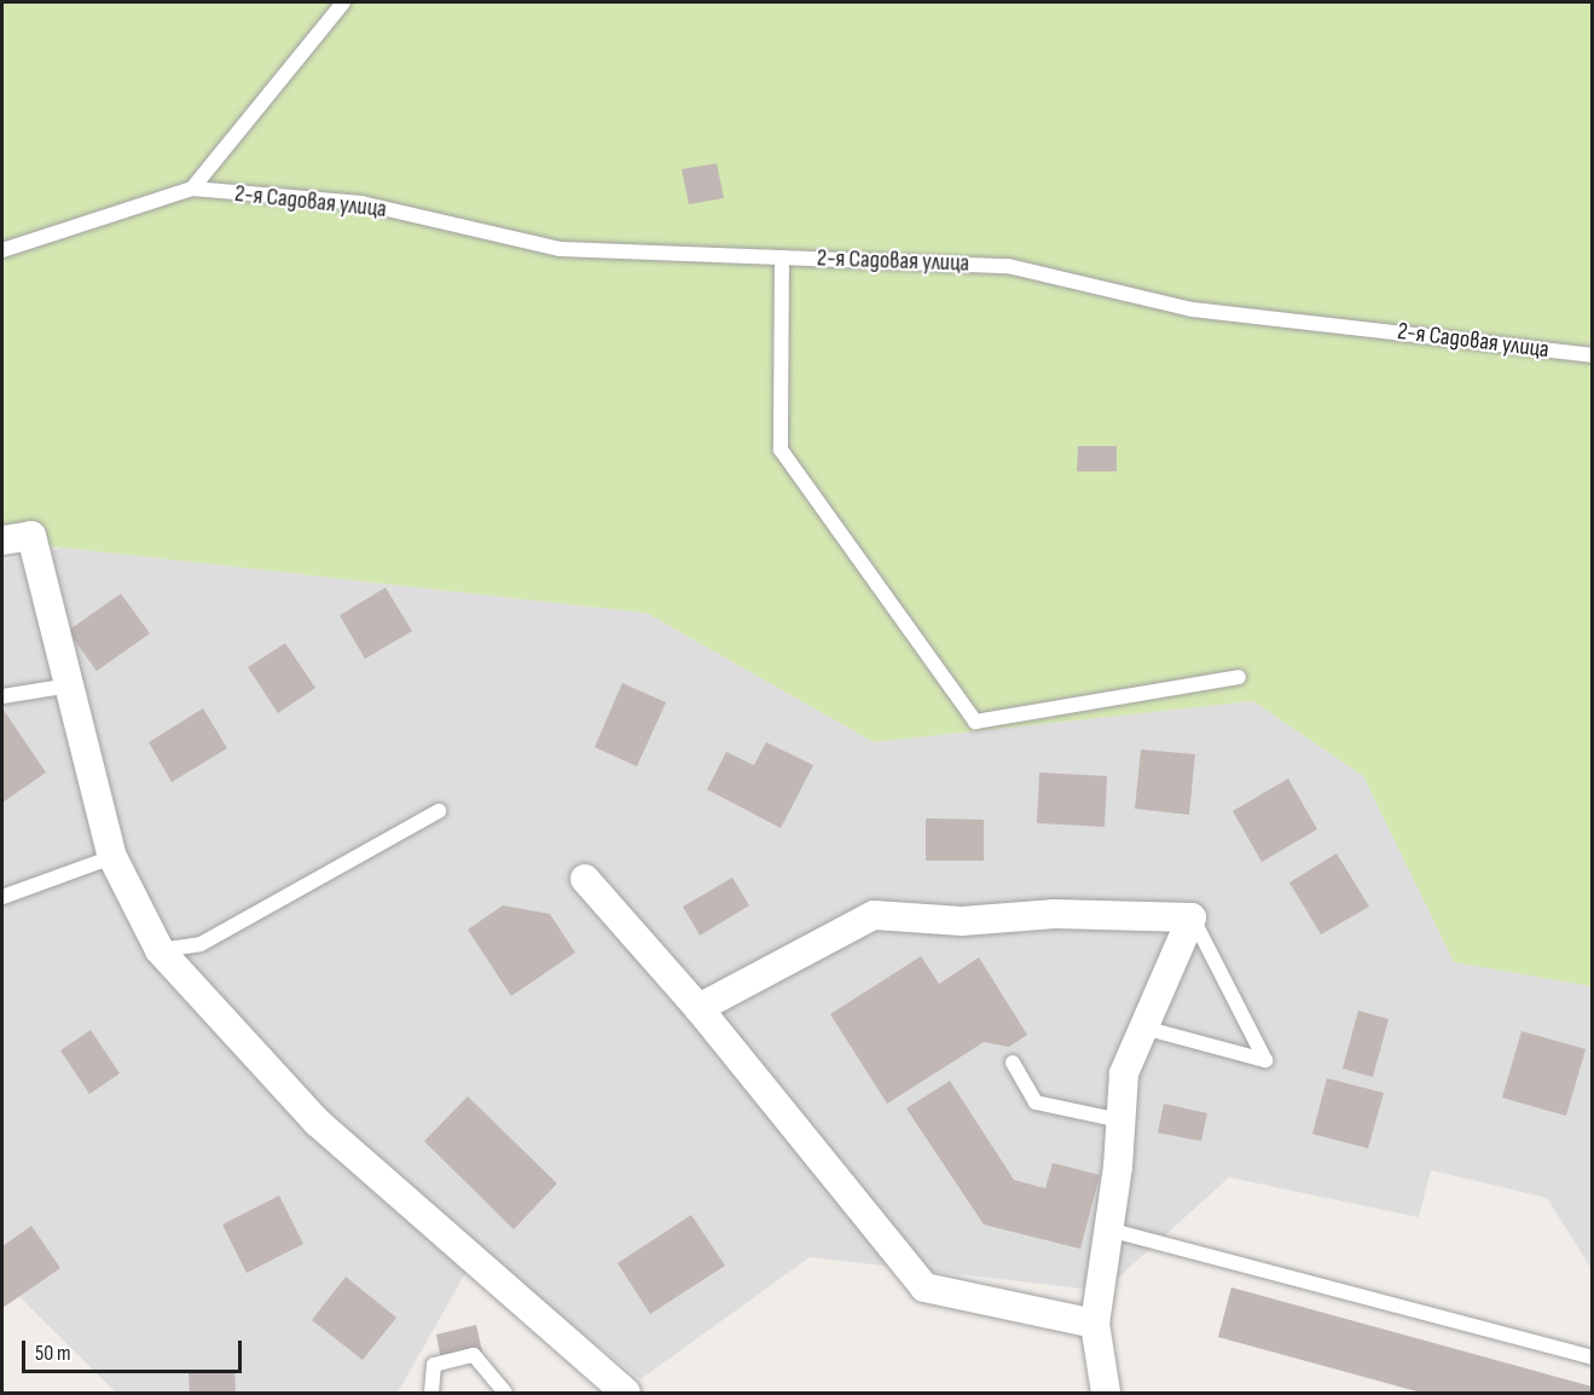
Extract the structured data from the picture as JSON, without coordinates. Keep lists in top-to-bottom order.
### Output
{
  "streets": {
    "lane": ["2-я Садовая улица"]
  },
  "scale_bar": "50 m"
}
